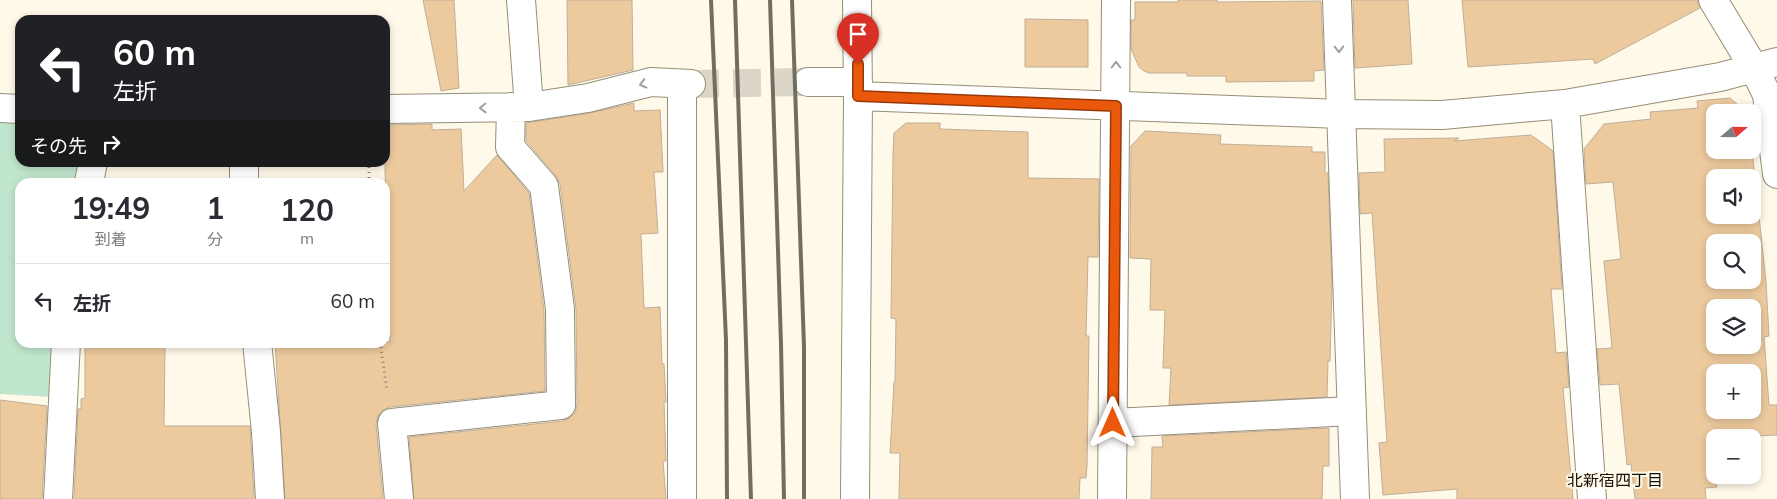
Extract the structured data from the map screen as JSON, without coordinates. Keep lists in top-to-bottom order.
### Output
{
  "districts": ["北新宿四丁目"],
  "north": "right",
  "page": {
    "turn": ["60 m", "左折"],
    "map_buttons": ["+", "−"],
    "then": "その先",
    "eta": [
      "19:49",
      "到着",
      "1",
      "分",
      "120",
      "m"
    ],
    "list": [
      {
        "name": "左折",
        "value": "60 m"
      }
    ]
  }
}
